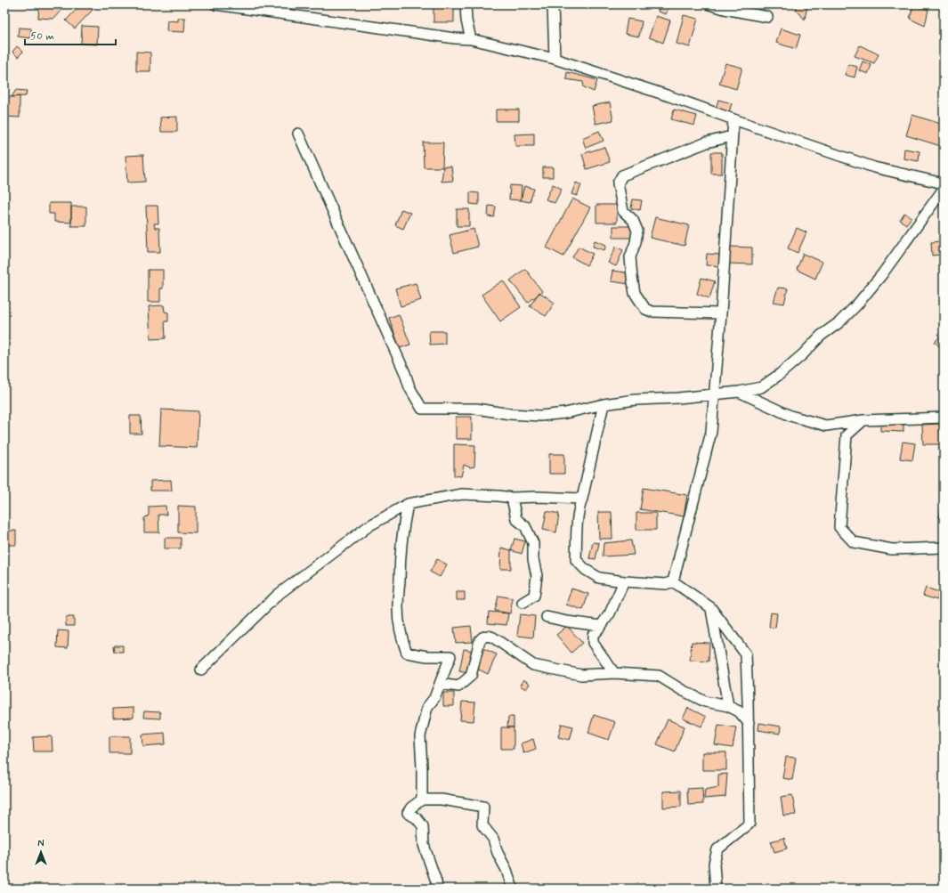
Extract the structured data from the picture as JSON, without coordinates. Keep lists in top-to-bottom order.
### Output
{
  "scale_bar": "50 m",
  "north": "top"
}
